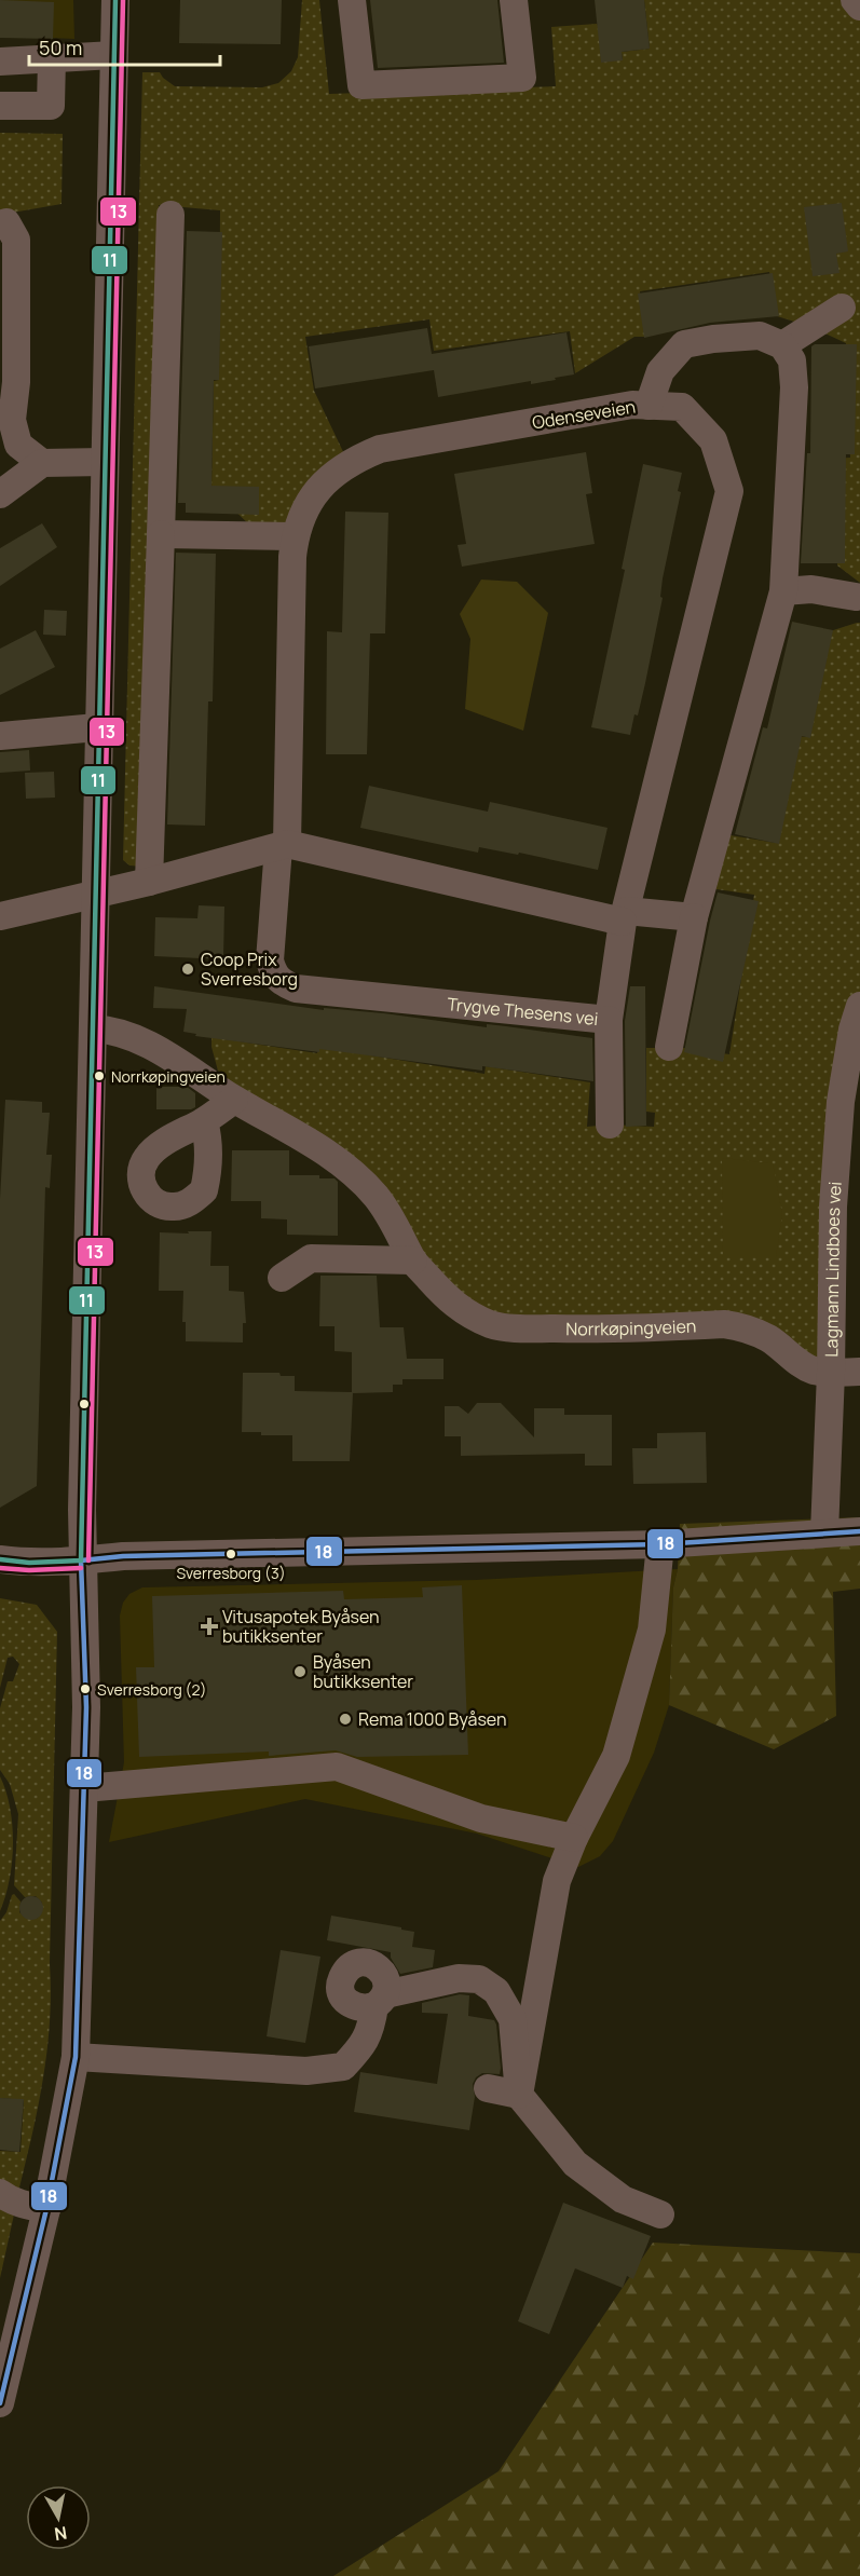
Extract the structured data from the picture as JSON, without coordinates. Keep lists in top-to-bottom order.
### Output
{
  "streets": {
    "street": [
      "Odenseveien",
      "Trygve Thesens vei",
      "Lagmann Lindboes vei",
      "Norrkøpingveien"
    ]
  },
  "crossings": [
    ["Odenseveien", "Trygve Thesens vei"],
    ["Lagmann Lindboes vei", "Norrkøpingveien"]
  ],
  "places": {
    "other": [
      "Coop Prix Sverresborg",
      "Norrkøpingveien",
      "Sverresborg (3)",
      "Byåsen butikksenter",
      "Sverresborg (2)",
      "Rema 1000 Byåsen"
    ],
    "health": ["Vitusapotek Byåsen butikksenter"]
  },
  "lines": ["transit line 11", "transit line 13", "transit line 18"],
  "scale_bar": "50 m",
  "north": "bottom"
}
